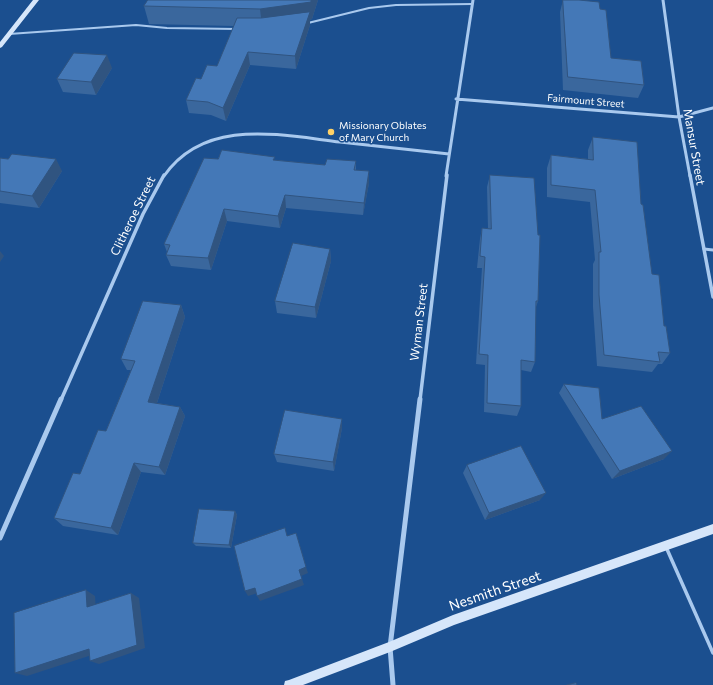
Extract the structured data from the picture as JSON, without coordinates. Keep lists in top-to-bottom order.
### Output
{
  "streets": {
    "main road": ["Nesmith Street"],
    "street": [
      "Fairmount Street",
      "Mansur Street",
      "Clitheroe Street",
      "Wyman Street"
    ]
  },
  "crossings": [
    ["Fairmount Street", "Mansur Street"],
    ["Fairmount Street", "Wyman Street"],
    ["Clitheroe Street", "Wyman Street"],
    ["Wyman Street", "Nesmith Street"]
  ],
  "places": ["Missionary Oblates of Mary Church"]
}
